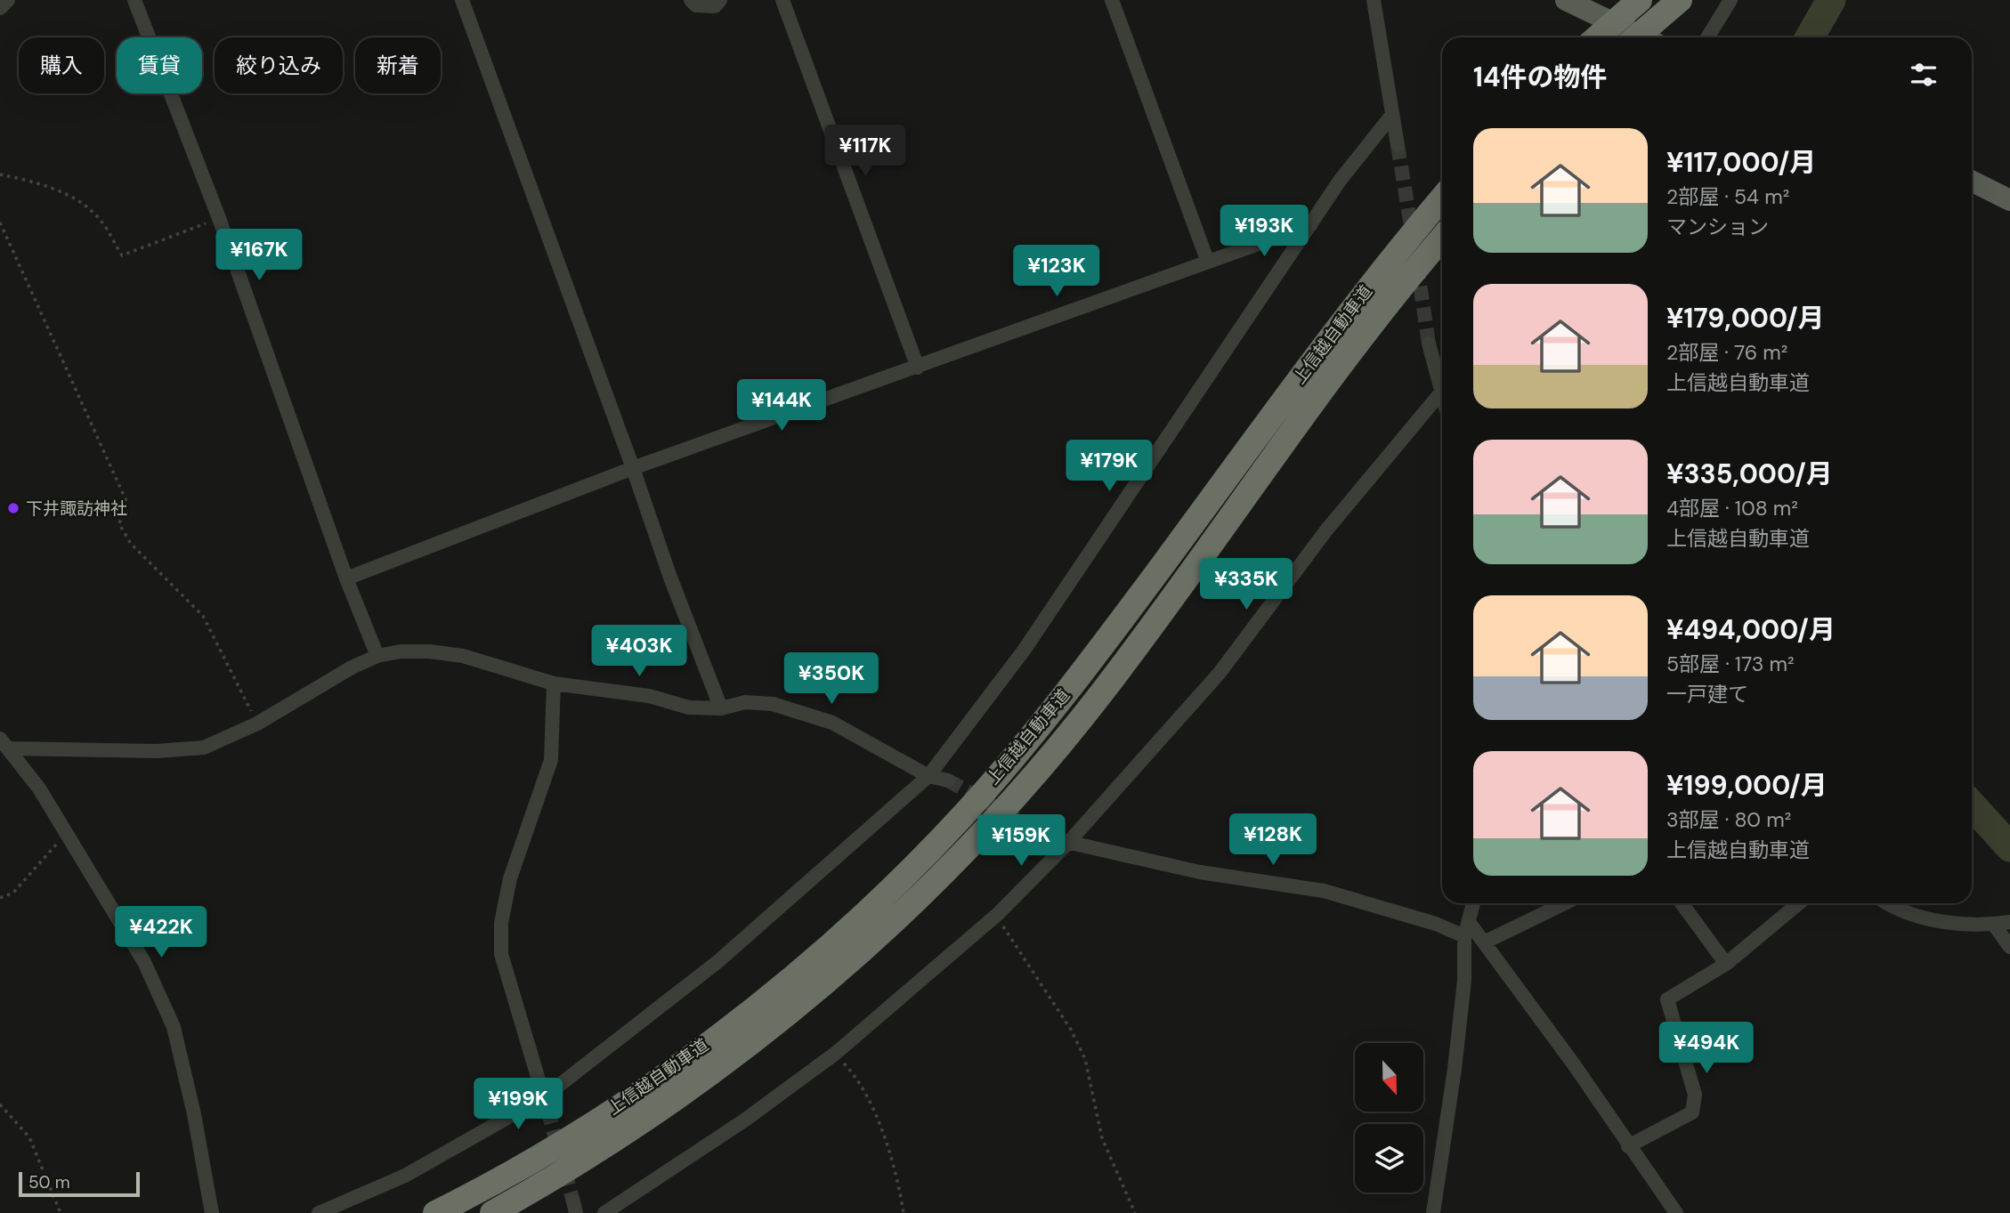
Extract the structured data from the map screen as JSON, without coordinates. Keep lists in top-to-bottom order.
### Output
{
  "streets": {
    "highway": ["上信越自動車道"]
  },
  "places": ["下井諏訪神社"],
  "scale_bar": "50 m",
  "north": "bottom",
  "page": {
    "chip": [
      "購入",
      "賃貸",
      "絞り込み",
      "新着"
    ],
    "heading": "14件の物件",
    "list": [
      {
        "name": "¥117,000/月",
        "note": "2部屋 · 54 m² · マンション"
      },
      {
        "name": "¥179,000/月",
        "note": "2部屋 · 76 m² · 上信越自動車道"
      },
      {
        "name": "¥335,000/月",
        "note": "4部屋 · 108 m² · 上信越自動車道"
      },
      {
        "name": "¥494,000/月",
        "note": "5部屋 · 173 m² · 一戸建て"
      },
      {
        "name": "¥199,000/月",
        "note": "3部屋 · 80 m² · 上信越自動車道"
      }
    ],
    "price": [
      "¥117K",
      "¥193K",
      "¥167K",
      "¥123K",
      "¥144K",
      "¥179K",
      "¥335K",
      "¥403K",
      "¥350K",
      "¥128K",
      "¥159K",
      "¥422K",
      "¥494K",
      "¥199K"
    ],
    "scale": "50 m"
  }
}
